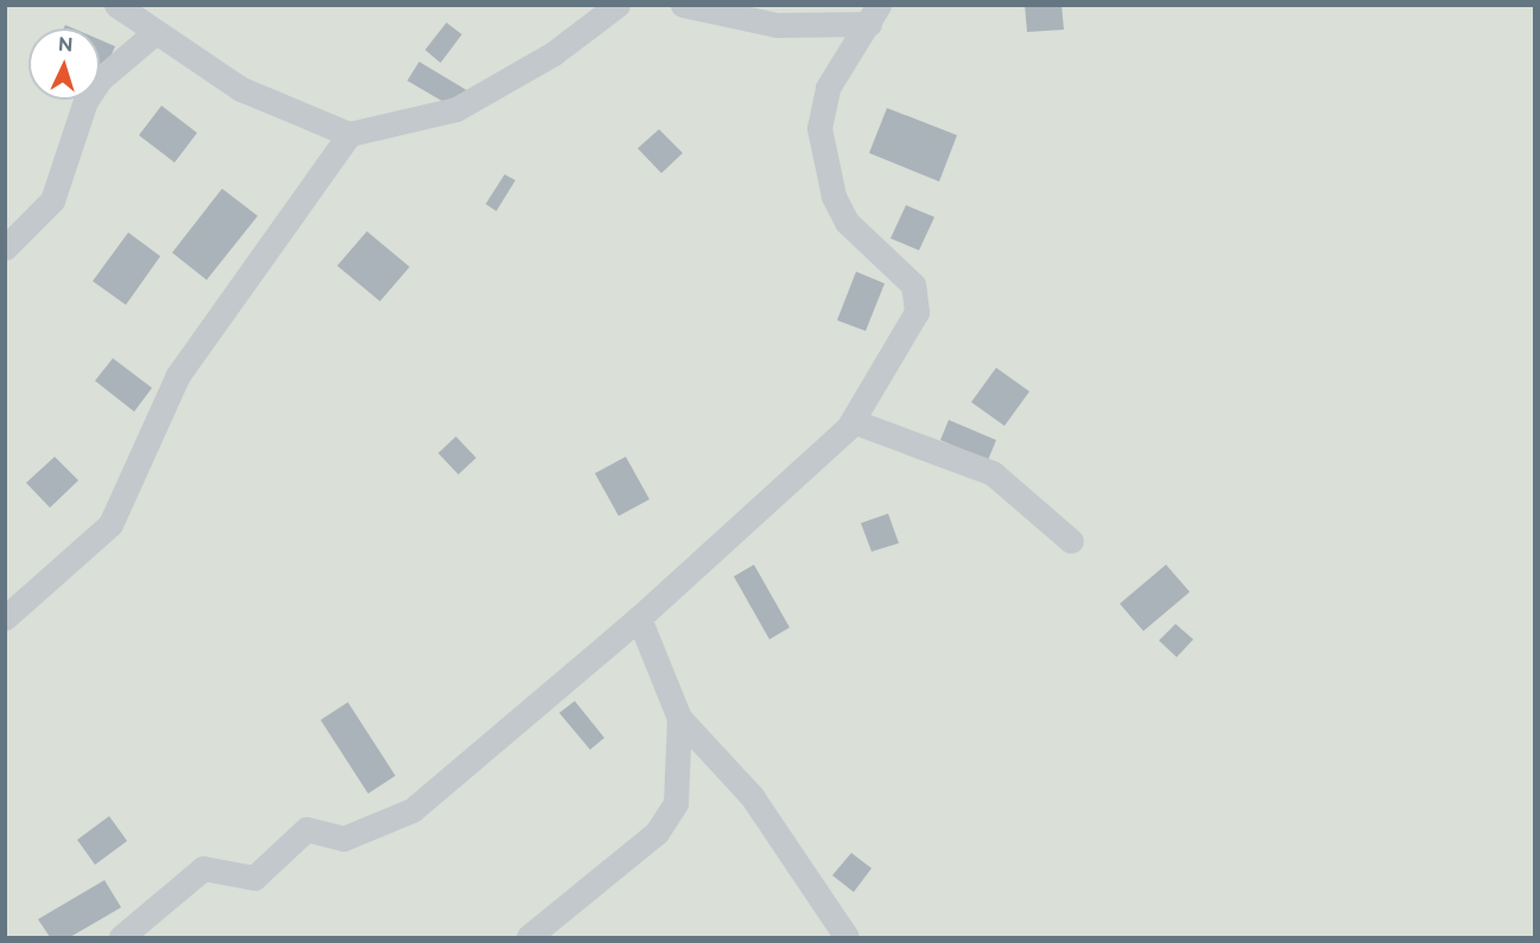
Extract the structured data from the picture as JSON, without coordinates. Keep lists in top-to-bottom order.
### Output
{
  "north": "top"
}
